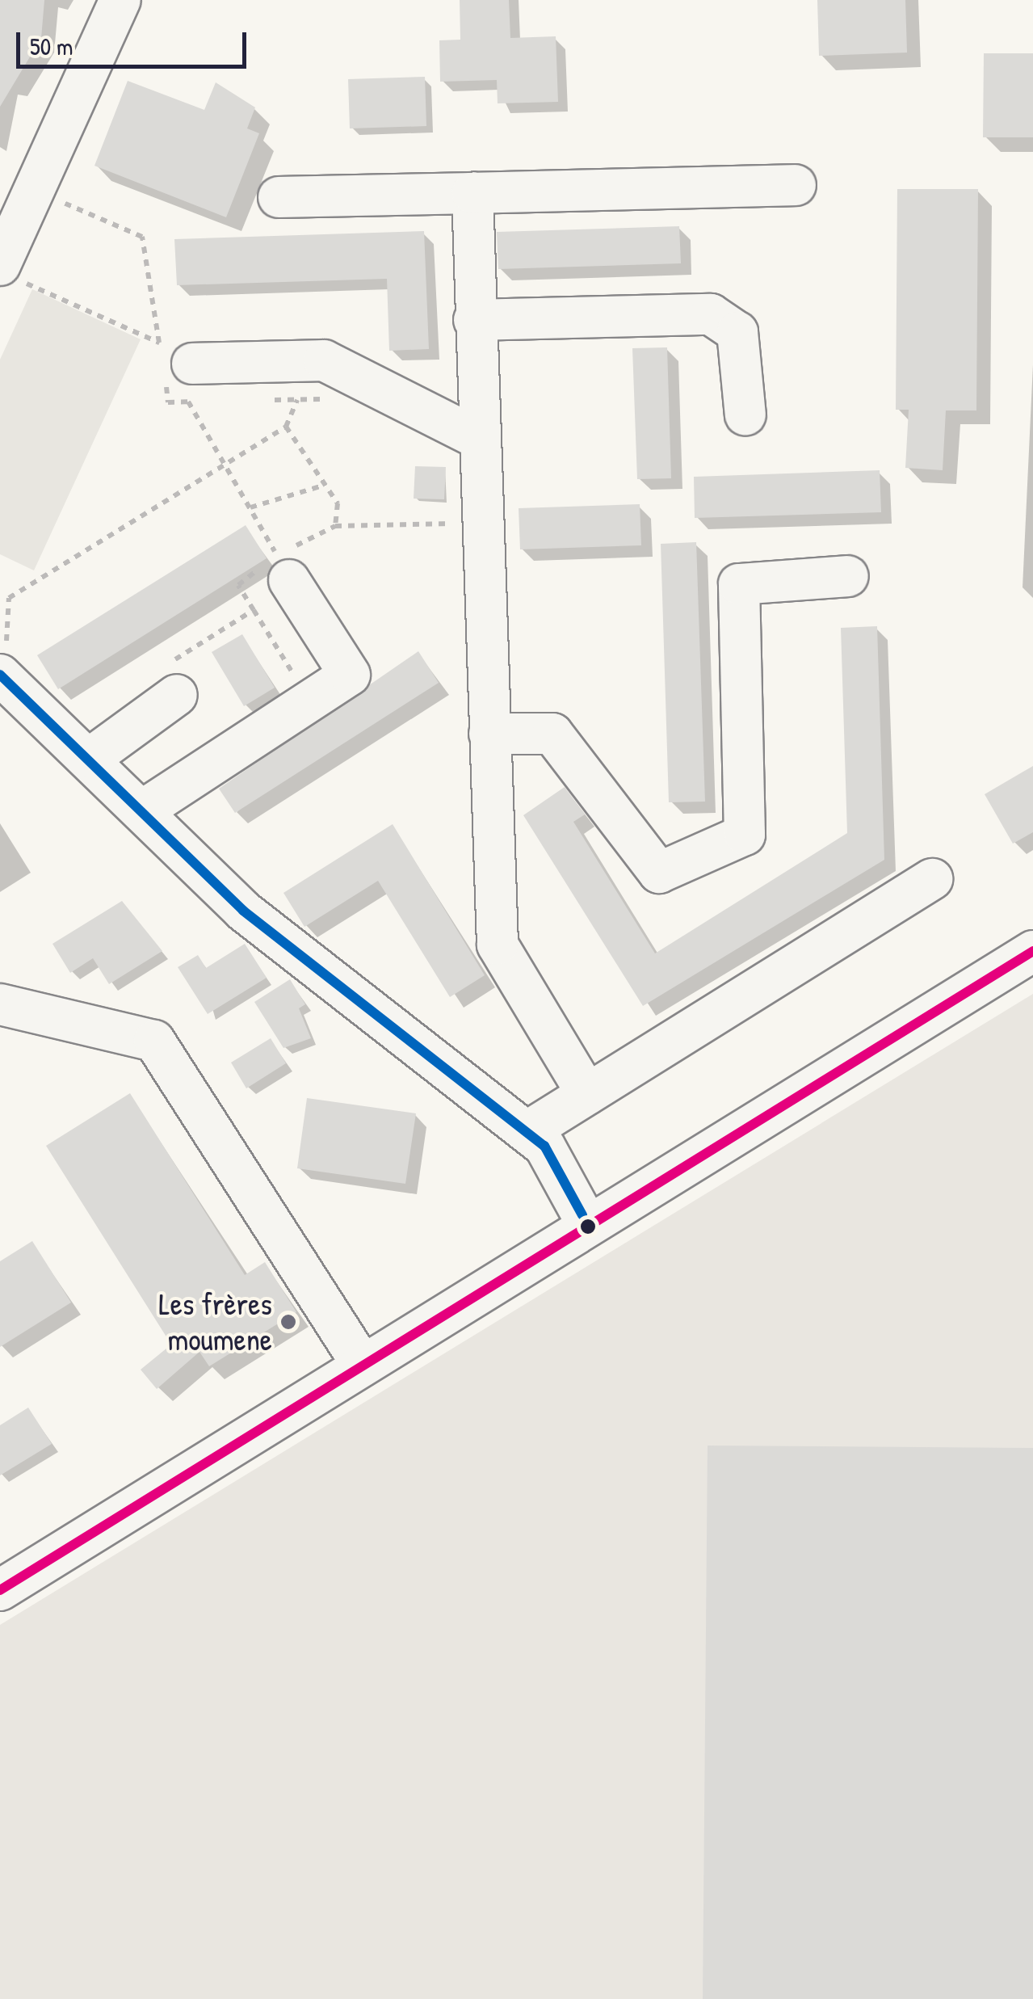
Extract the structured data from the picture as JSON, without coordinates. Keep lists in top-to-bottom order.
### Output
{
  "places": ["Les frères moumene"],
  "scale_bar": "50 m"
}
